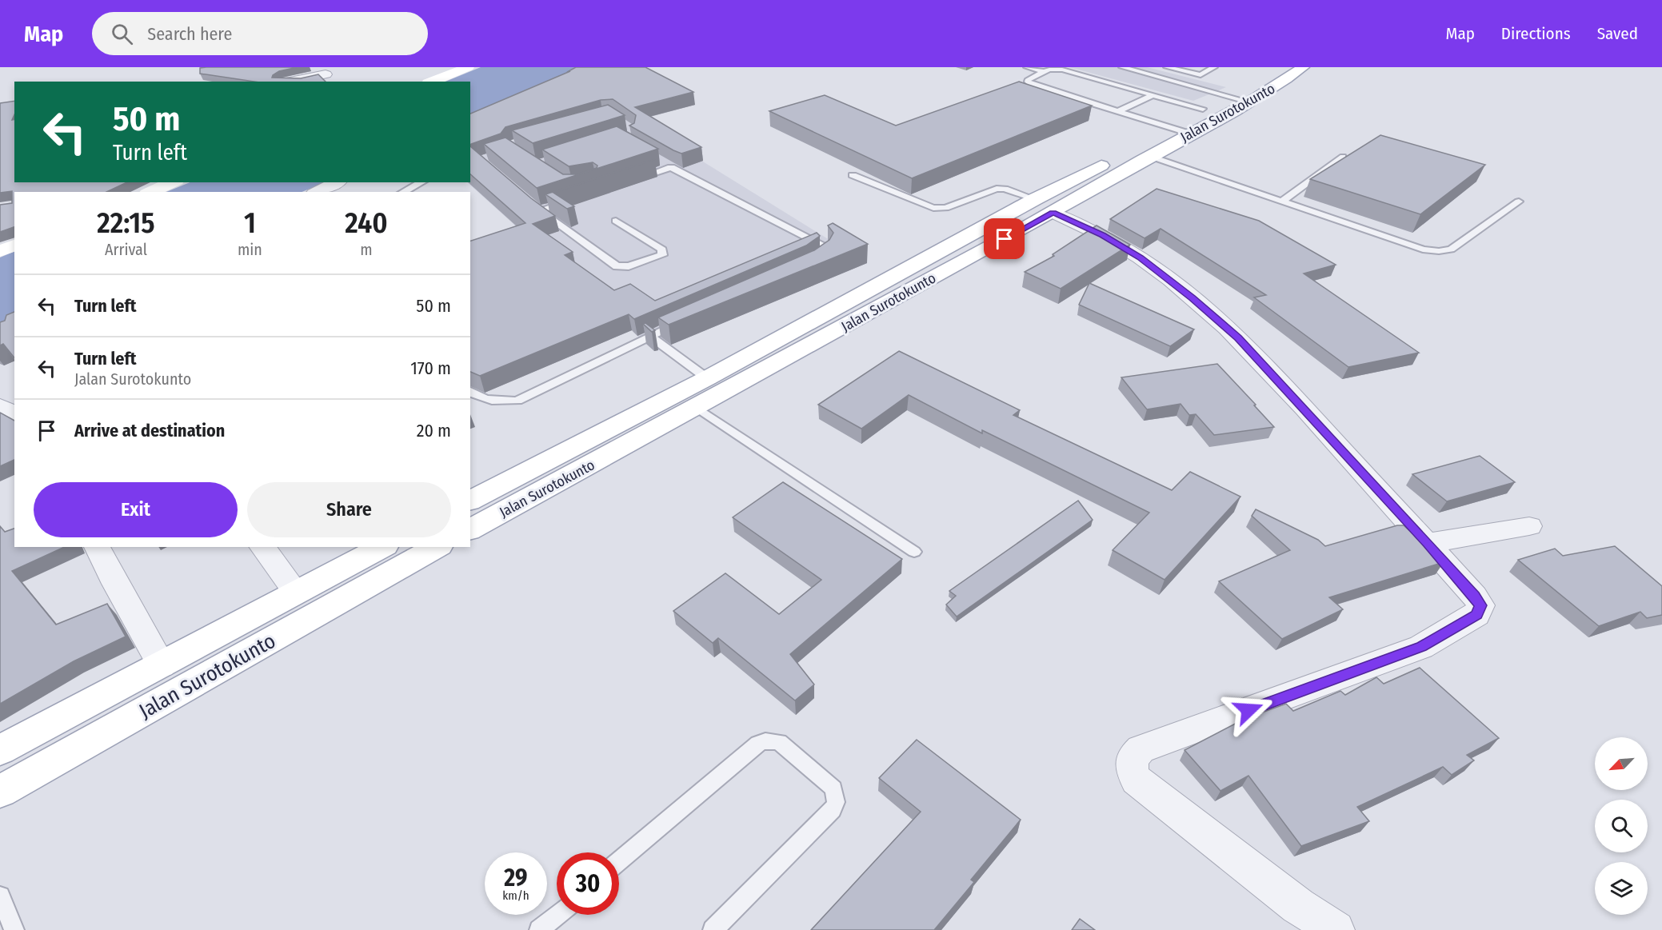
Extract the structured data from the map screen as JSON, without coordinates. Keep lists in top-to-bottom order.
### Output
{
  "streets": {
    "main road": ["Jalan Surotokunto"]
  },
  "north": "bottom left",
  "page": {
    "header": "Map",
    "search": "Search here",
    "nav": ["Map", "Directions", "Saved"],
    "turn": ["50 m", "Turn left"],
    "eta": [
      "22:15",
      "Arrival",
      "1",
      "min",
      "240",
      "m"
    ],
    "list": [
      {
        "name": "Turn left",
        "value": "50 m"
      },
      {
        "name": "Turn left",
        "note": "Jalan Surotokunto",
        "value": "170 m"
      },
      {
        "name": "Arrive at destination",
        "value": "20 m"
      }
    ],
    "buttons": ["Exit", "Share"],
    "speed": "29 km/h",
    "limit": "30"
  }
}
